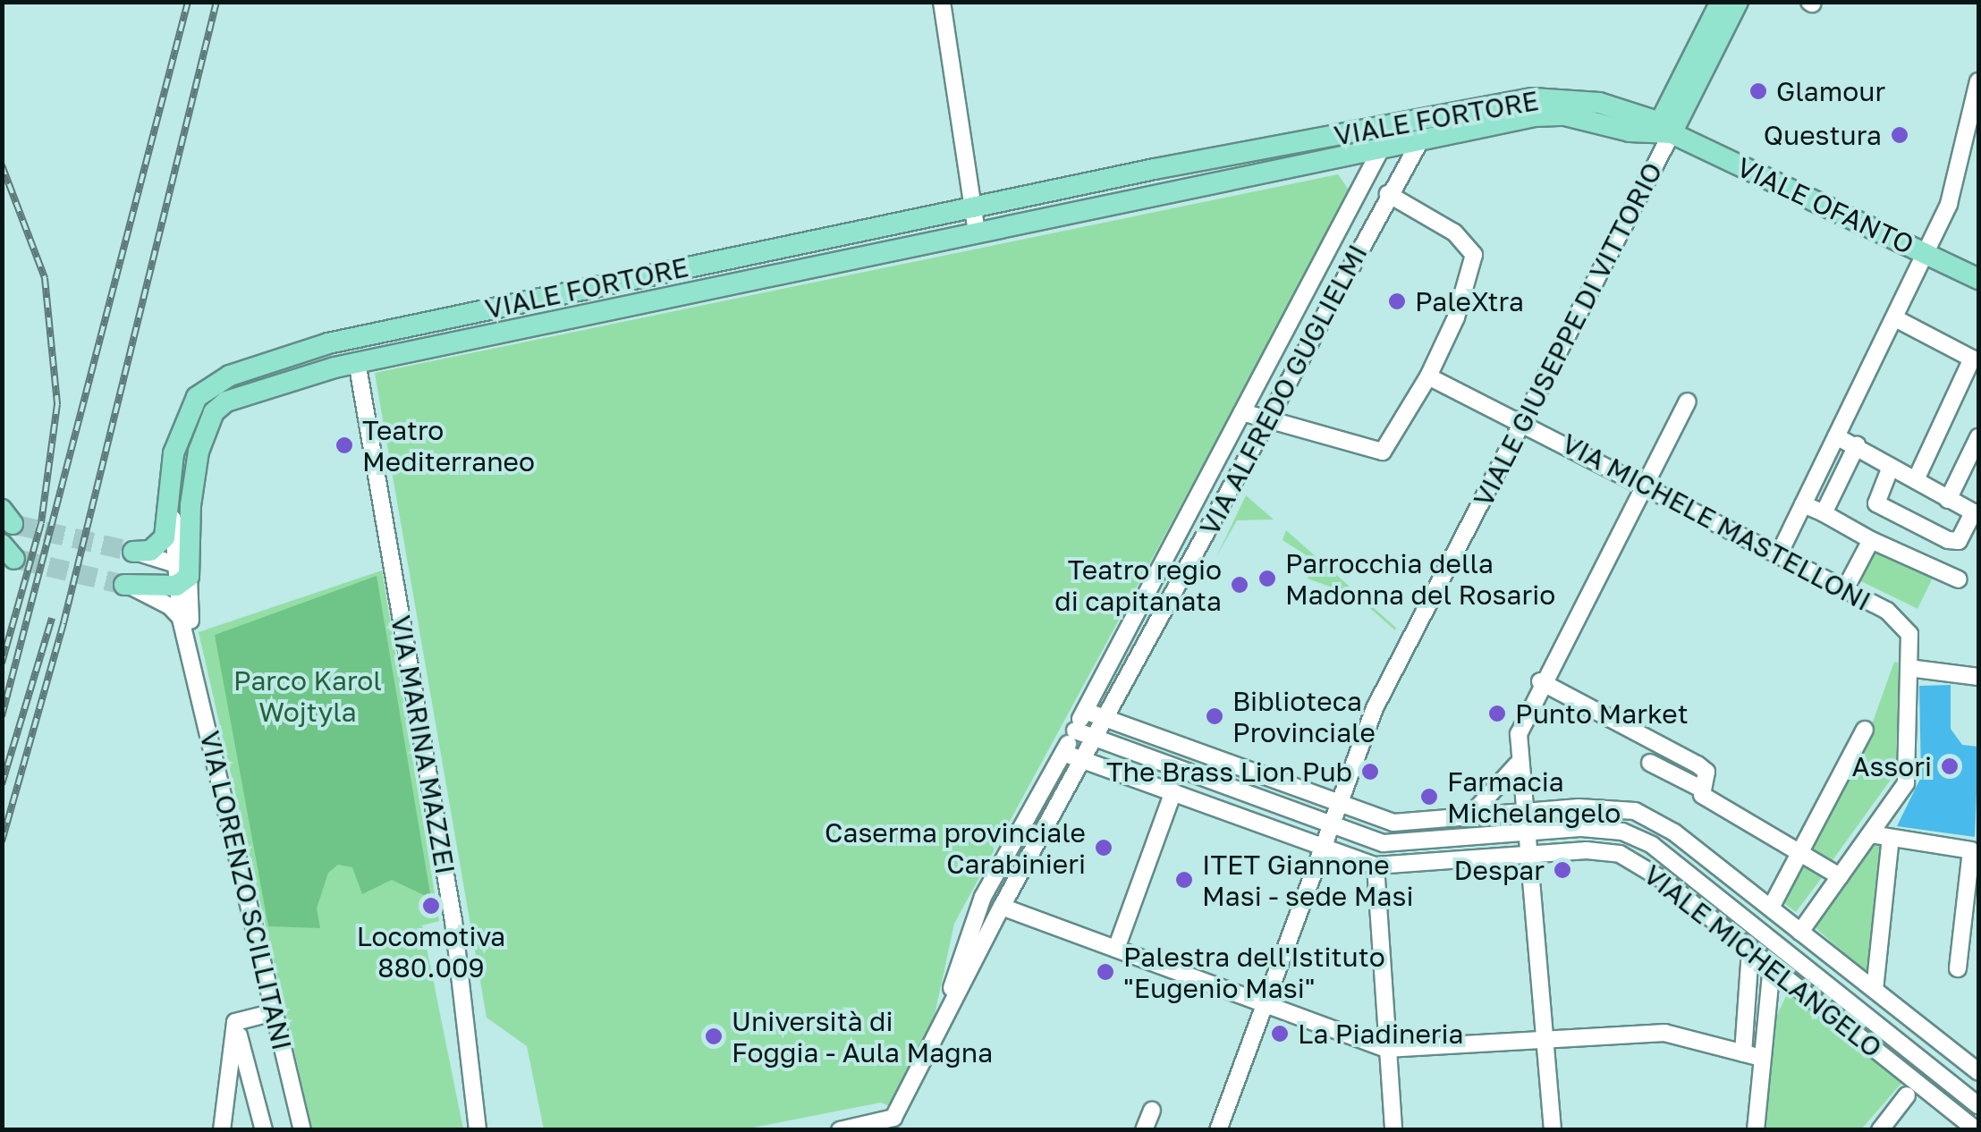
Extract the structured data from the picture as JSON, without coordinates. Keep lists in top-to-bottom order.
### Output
{
  "streets": {
    "main road": ["VIALE FORTORE", "VIALE OFANTO"],
    "street": [
      "VIALE GIUSEPPE DI VITTORIO",
      "VIA ALFREDO GUGLIELMI",
      "VIA MICHELE MASTELLONI",
      "VIA MARINA MAZZEI",
      "VIA LORENZO SCILLITANI",
      "VIALE MICHELANGELO"
    ]
  },
  "crossings": [
    ["VIALE FORTORE", "VIALE OFANTO"],
    ["VIALE FORTORE", "VIALE GIUSEPPE DI VITTORIO"],
    ["VIALE FORTORE", "VIA ALFREDO GUGLIELMI"],
    ["VIALE FORTORE", "VIA MARINA MAZZEI"],
    ["VIALE OFANTO", "VIALE GIUSEPPE DI VITTORIO"],
    ["VIALE GIUSEPPE DI VITTORIO", "VIA MICHELE MASTELLONI"],
    ["VIALE GIUSEPPE DI VITTORIO", "VIALE MICHELANGELO"],
    ["VIA ALFREDO GUGLIELMI", "VIALE MICHELANGELO"],
    ["VIA MICHELE MASTELLONI", "VIALE MICHELANGELO"]
  ],
  "parks": ["Parco Karol Wojtyla"],
  "places": [
    "Glamour",
    "Questura",
    "PaleXtra",
    "Teatro Mediterraneo",
    "Parrocchia della Madonna del Rosario",
    "Teatro regio di capitanata",
    "Punto Market",
    "Biblioteca Provinciale",
    "Assori",
    "The Brass Lion Pub",
    "Farmacia Michelangelo",
    "Caserma provinciale Carabinieri",
    "Despar",
    "ITET Giannone Masi - sede Masi",
    "Locomotiva 880.009",
    "Palestra dell'Istituto \"Eugenio Masi\"",
    "La Piadineria",
    "Università di Foggia - Aula Magna"
  ]
}
